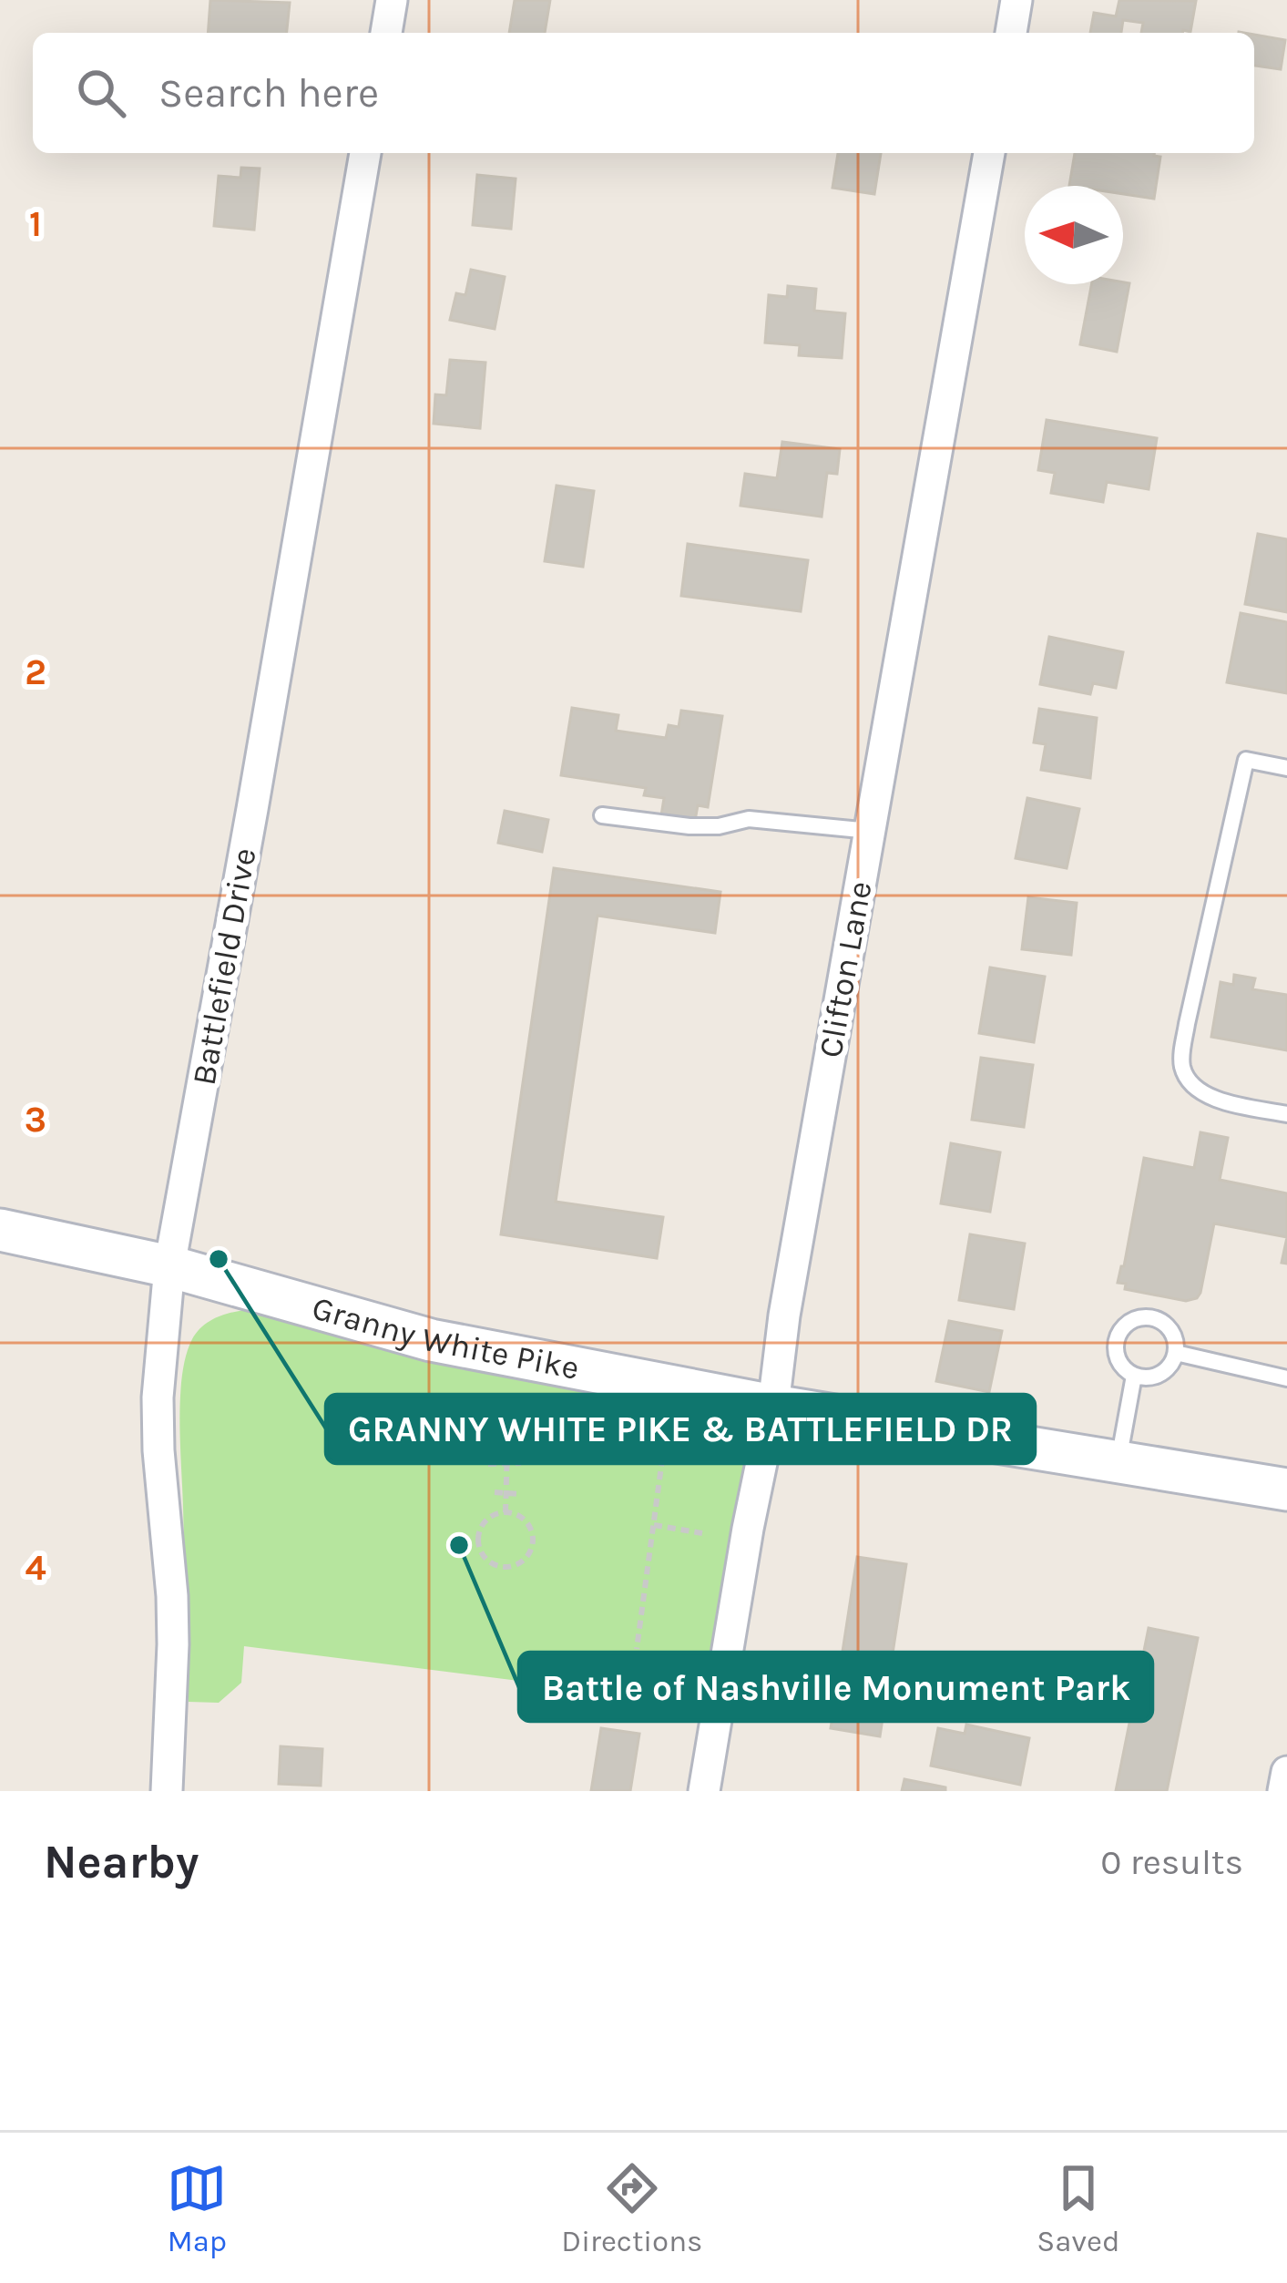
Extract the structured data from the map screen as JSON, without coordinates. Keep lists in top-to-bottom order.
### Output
{
  "streets": {
    "main road": ["Granny White Pike"],
    "street": ["Battlefield Drive", "Clifton Lane"]
  },
  "crossings": [
    ["Battlefield Drive", "Granny White Pike"],
    ["Clifton Lane", "Granny White Pike"]
  ],
  "places": ["GRANNY WHITE PIKE & BATTLEFIELD DR", "Battle of Nashville Monument Park"],
  "north": "left",
  "page": {
    "search": "Search here",
    "heading": ["Nearby", "0 results"],
    "nav": ["Map", "Directions", "Saved"]
  },
  "grid": {
    "rows": [
      "1",
      "2",
      "3",
      "4"
    ]
  }
}
